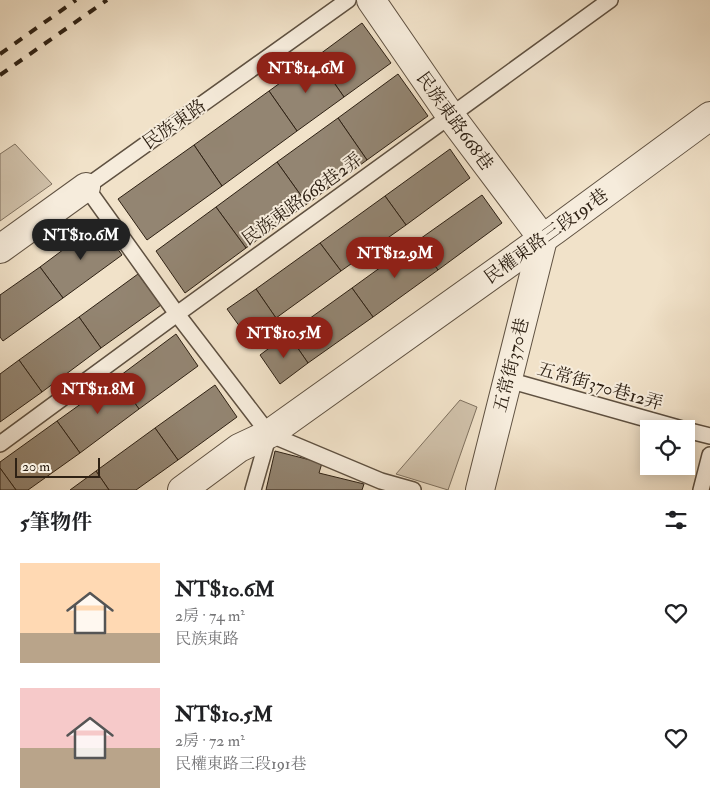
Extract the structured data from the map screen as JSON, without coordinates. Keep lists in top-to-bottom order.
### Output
{
  "streets": {
    "street": [
      "民族東路668巷",
      "民族東路",
      "民權東路三段191巷",
      "五常街370巷"
    ],
    "lane": ["民族東路668巷2弄", "五常街370巷12弄"]
  },
  "crossings": [
    ["民族東路668巷", "民族東路668巷2弄"],
    ["民族東路668巷", "民權東路三段191巷"],
    ["民族東路668巷", "五常街370巷"],
    ["民權東路三段191巷", "五常街370巷"],
    ["五常街370巷", "五常街370巷12弄"]
  ],
  "scale_bar": "20 m",
  "page": {
    "price": [
      "NT$14.6M",
      "NT$10.6M",
      "NT$12.9M",
      "NT$10.5M",
      "NT$11.8M"
    ],
    "scale": "20 m",
    "heading": "5筆物件",
    "list": [
      {
        "name": "NT$10.6M",
        "note": "2房 · 74 m² · 民族東路"
      },
      {
        "name": "NT$10.5M",
        "note": "2房 · 72 m² · 民權東路三段191巷"
      }
    ]
  }
}
